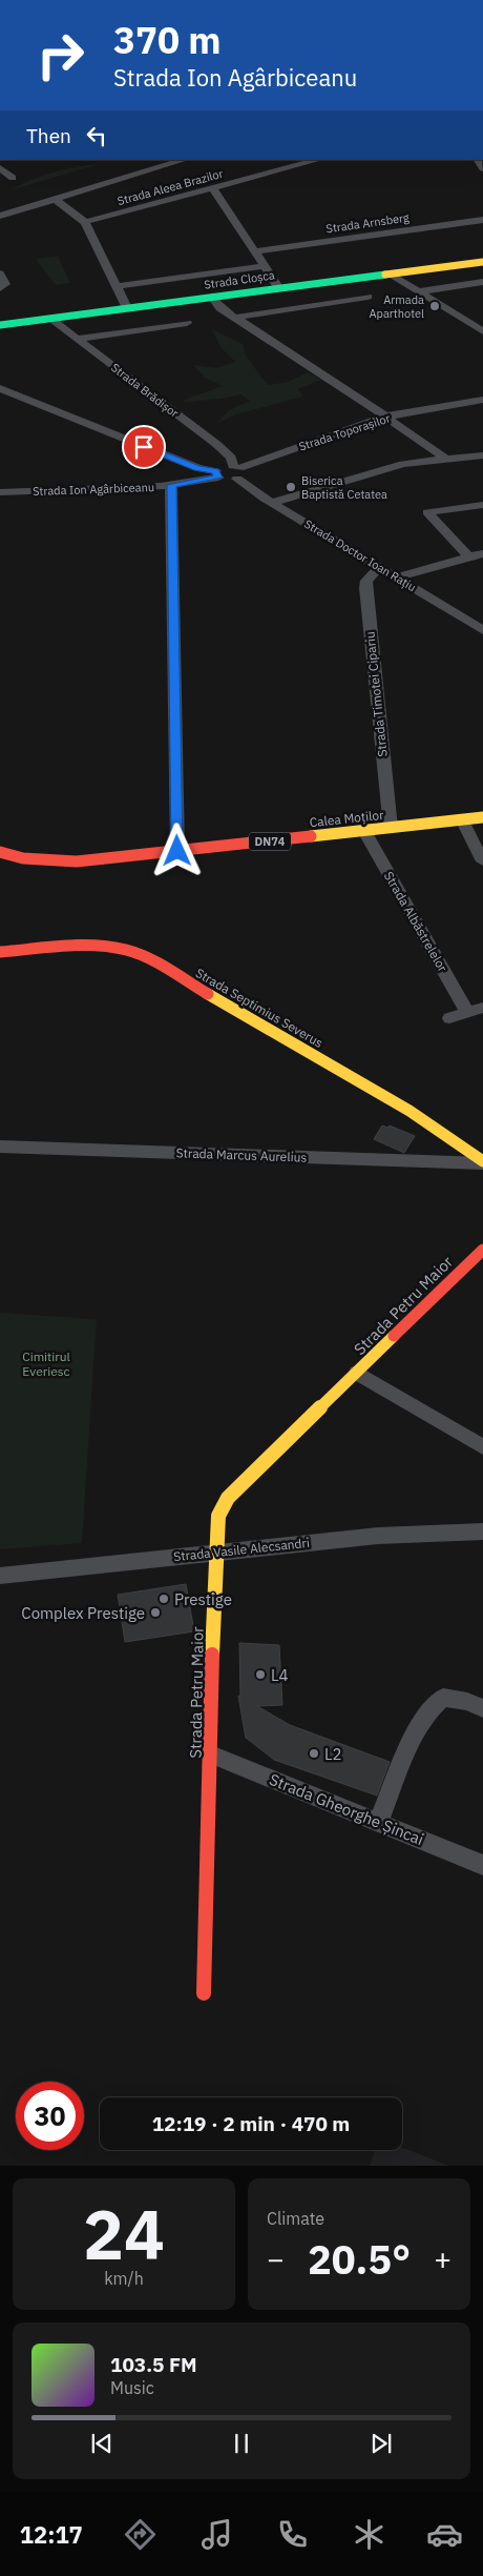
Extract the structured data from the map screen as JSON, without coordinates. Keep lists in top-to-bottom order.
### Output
{
  "streets": {
    "street": [
      "Strada Aleea Brazilor",
      "Strada Arnsberg",
      "Strada Cloșca",
      "Strada Brădișor",
      "Strada Toporașilor",
      "Strada Ion Agârbiceanu",
      "Strada Doctor Ioan Rațiu",
      "Strada Timotei Cipariu",
      "Calea Moților",
      "DN74",
      "Strada Albăstrelelor",
      "Strada Septimius Severus",
      "Strada Marcus Aurelius",
      "Strada Petru Maior",
      "Strada Vasile Alecsandri",
      "Strada Gheorghe Șincai"
    ]
  },
  "crossings": [
    ["Strada Cloșca", "Strada Brădișor"],
    ["Strada Brădișor", "Strada Toporașilor"],
    ["Strada Brădișor", "Strada Doctor Ioan Rațiu"],
    ["Strada Toporașilor", "Strada Doctor Ioan Rațiu"],
    ["Strada Doctor Ioan Rațiu", "Strada Timotei Cipariu"],
    ["Strada Timotei Cipariu", "Calea Moților"],
    ["Calea Moților", "Strada Albăstrelelor"],
    ["Strada Septimius Severus", "Strada Marcus Aurelius"],
    ["Strada Petru Maior", "Strada Vasile Alecsandri"],
    ["Strada Petru Maior", "Strada Gheorghe Șincai"]
  ],
  "parks": ["Cimitirul Everiesc"],
  "places": [
    "Armada Aparthotel",
    "Biserica Baptistă Cetatea",
    "Prestige",
    "Complex Prestige",
    "L4",
    "L2"
  ],
  "page": {
    "turn": ["370 m", "Strada Ion Agârbiceanu"],
    "then": "Then",
    "limit": "30",
    "trip": "12:19 · 2 min · 470 m",
    "tile": [
      ["24", "km/h"],
      "Climate"
    ],
    "heat": ["−", "20.5°", "+"],
    "song": ["103.5 FM", "Music"],
    "tabs": "12:17"
  }
}
